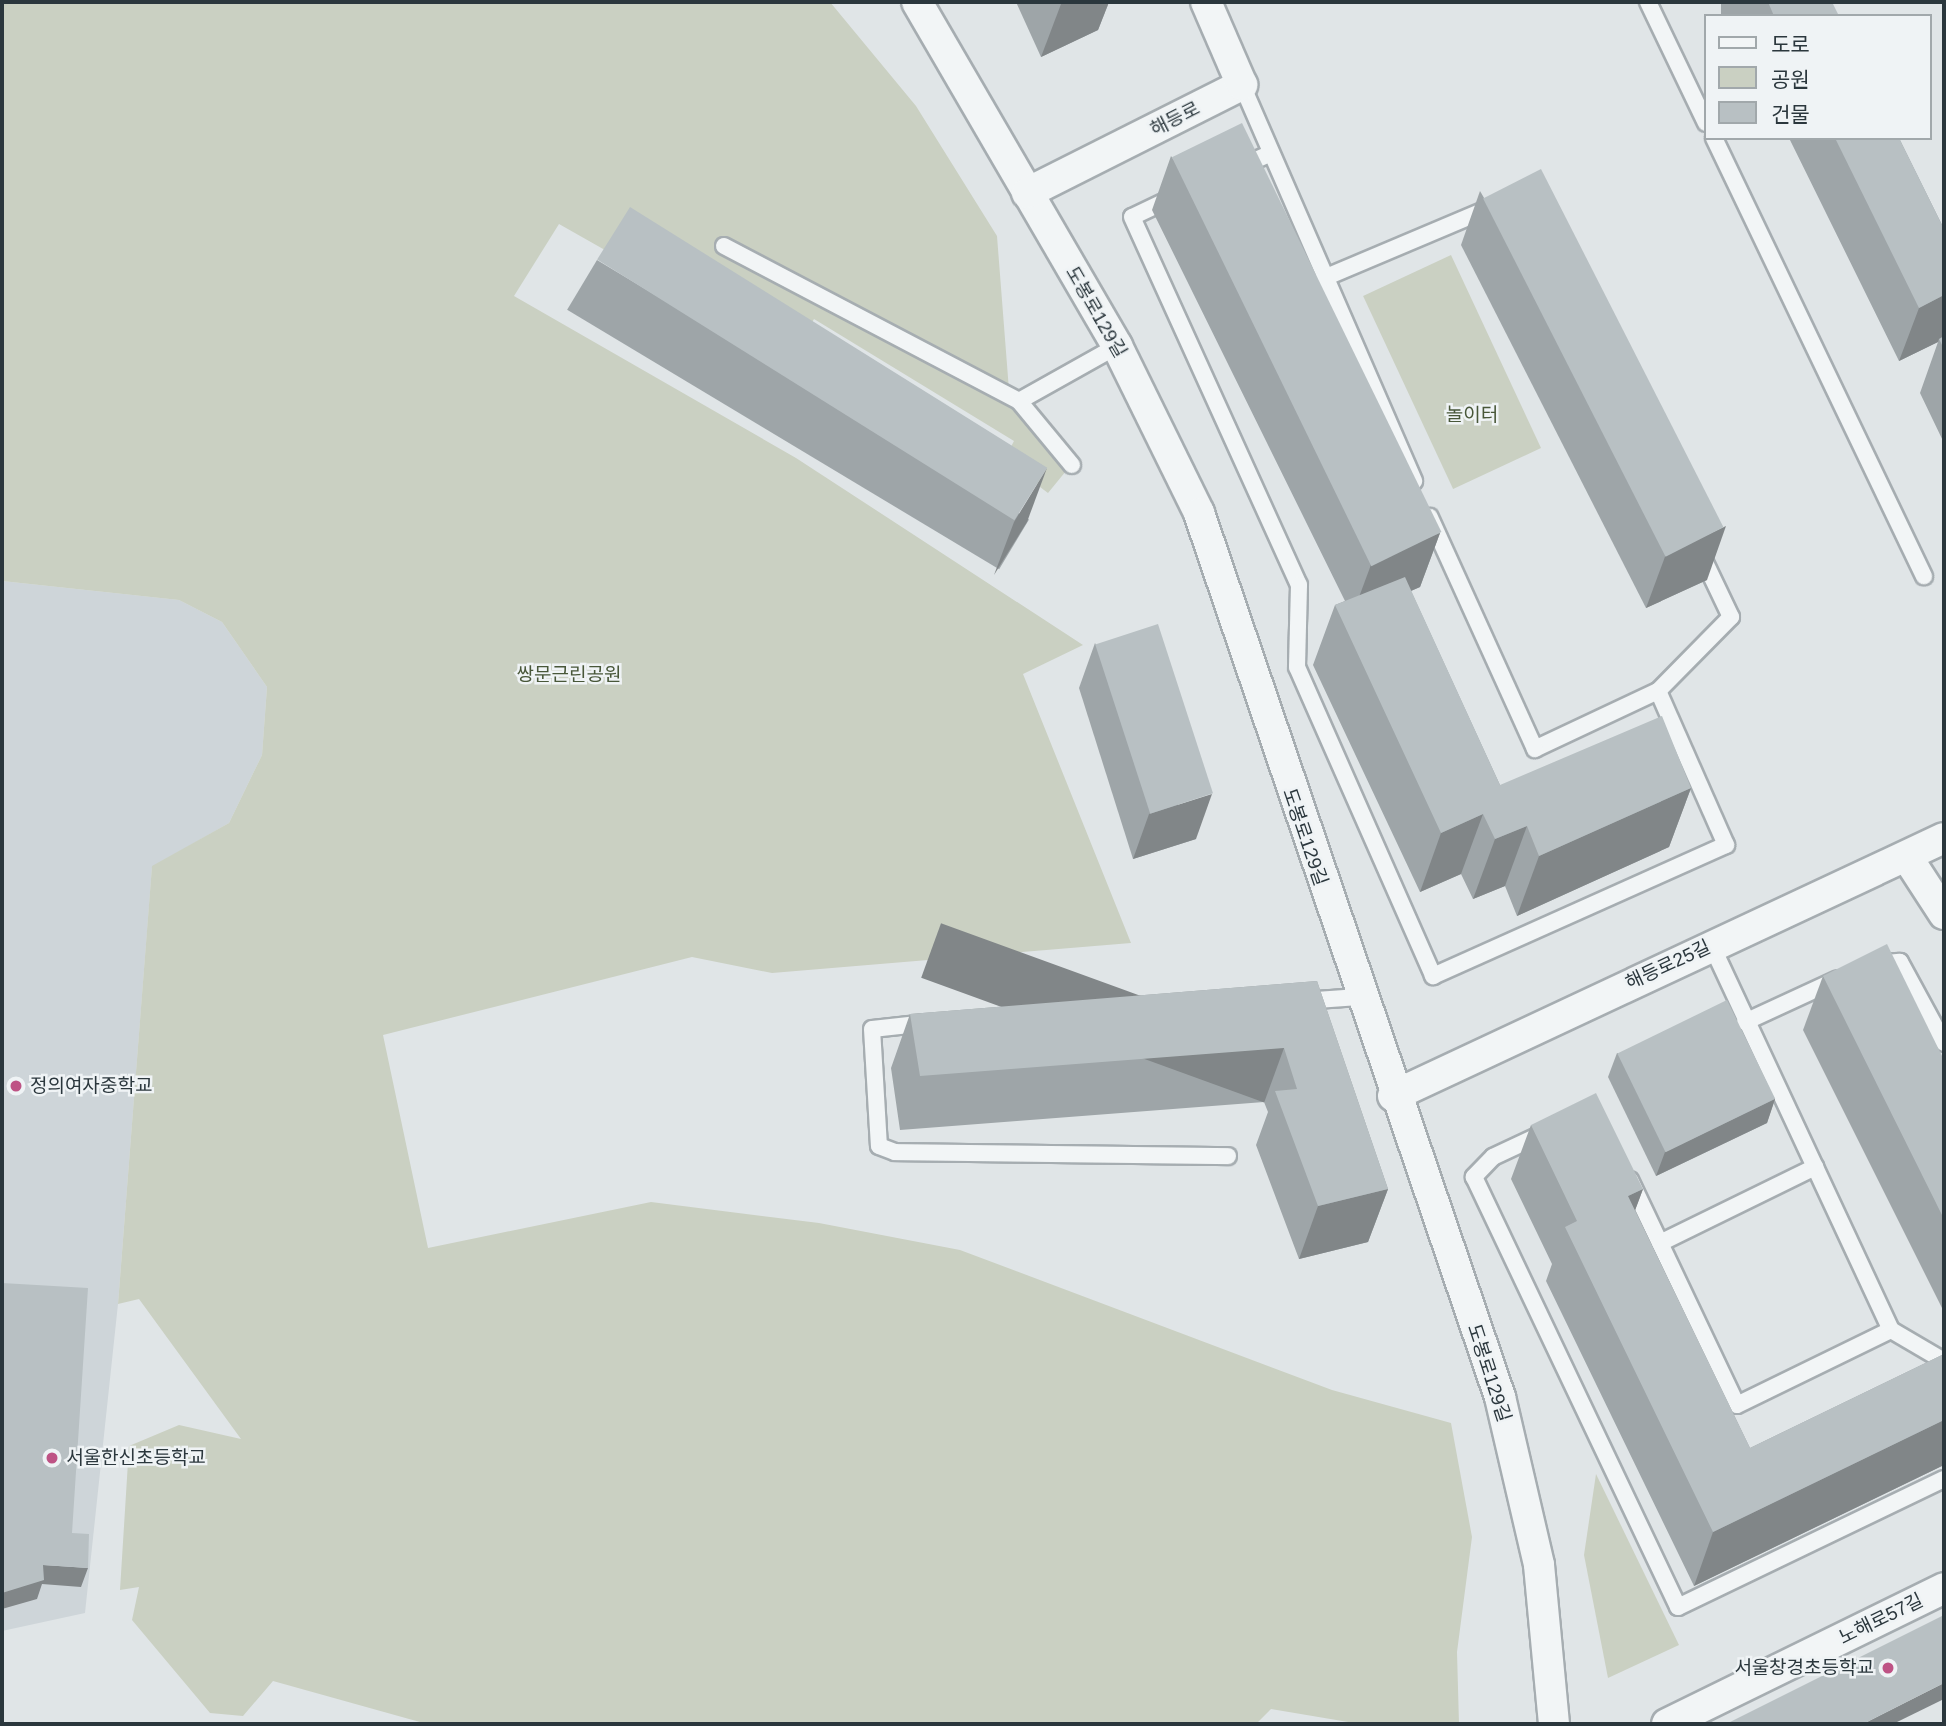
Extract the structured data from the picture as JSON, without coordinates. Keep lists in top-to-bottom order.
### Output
{
  "streets": {
    "street": [
      "해등로",
      "도봉로129길",
      "해등로25길",
      "노해로57길"
    ]
  },
  "crossings": [
    ["해등로", "도봉로129길"],
    ["도봉로129길", "해등로25길"]
  ],
  "parks": ["놀이터", "쌍문근린공원"],
  "places": ["정의여자중학교", "서울한신초등학교", "서울창경초등학교"],
  "legend": ["도로", "공원", "건물"]
}
